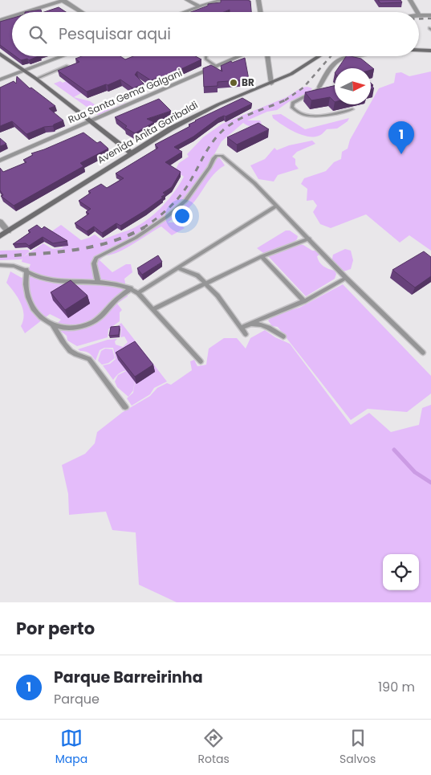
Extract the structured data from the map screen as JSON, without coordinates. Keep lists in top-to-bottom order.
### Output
{
  "streets": {
    "main road": ["Avenida Anita Garibaldi"],
    "street": ["Rua Santa Gema Galgani"]
  },
  "places": ["BR"],
  "north": "right",
  "page": {
    "search": "Pesquisar aqui",
    "pins": "1",
    "heading": "Por perto",
    "list": [
      {
        "mark": "1",
        "name": "Parque Barreirinha",
        "note": "Parque",
        "value": "190 m"
      }
    ],
    "nav": ["Mapa", "Rotas", "Salvos"]
  }
}
